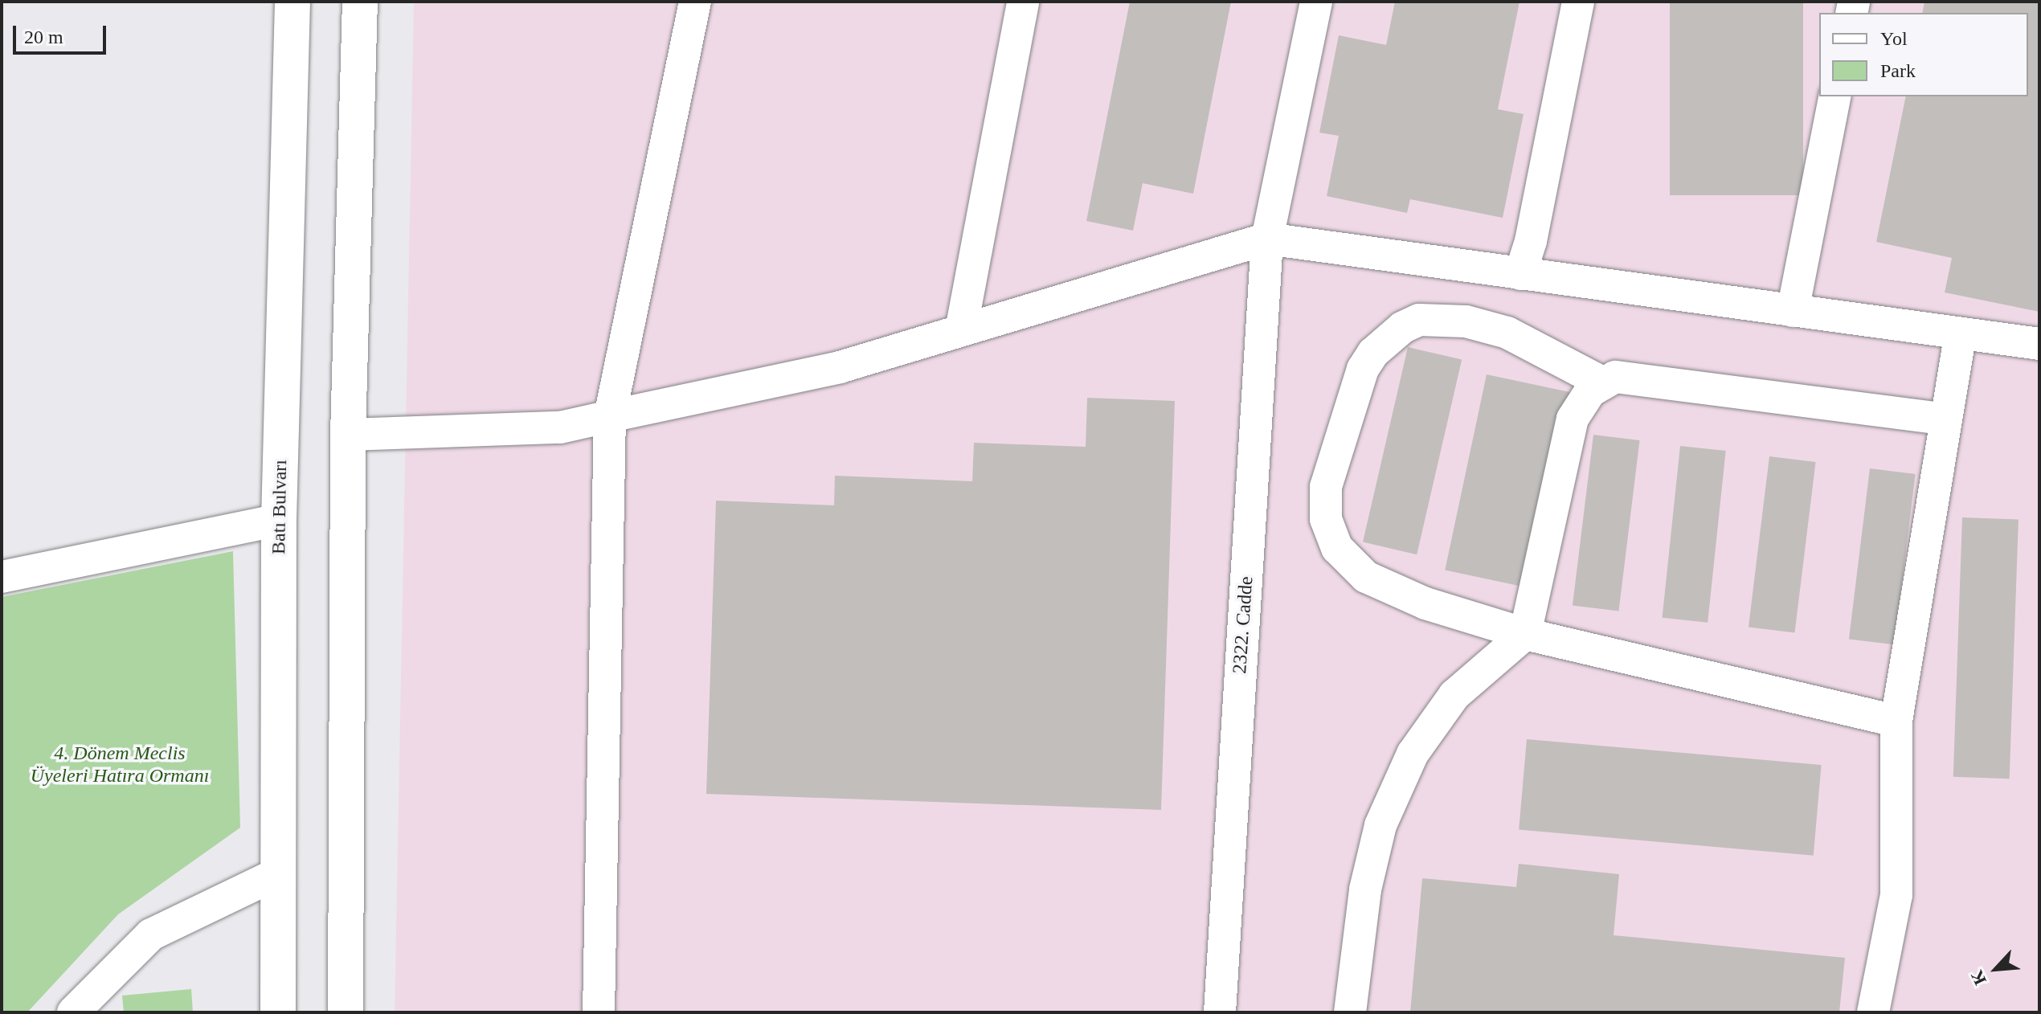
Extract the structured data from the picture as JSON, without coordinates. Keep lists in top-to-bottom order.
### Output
{
  "streets": {
    "main road": ["Batı Bulvarı"],
    "street": ["2322. Cadde"]
  },
  "parks": ["4. Dönem Meclis Üyeleri Hatıra Ormanı"],
  "legend": ["Yol", "Park"],
  "scale_bar": "20 m",
  "north": "bottom left"
}
